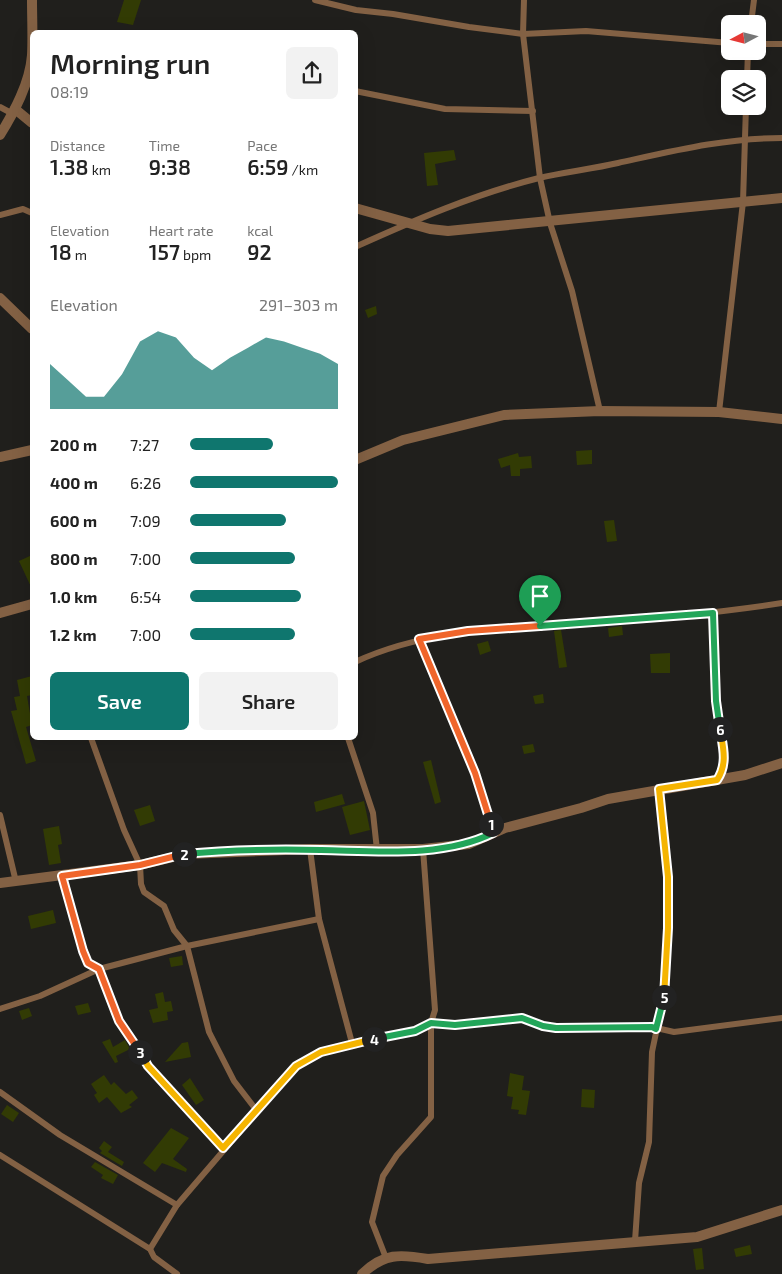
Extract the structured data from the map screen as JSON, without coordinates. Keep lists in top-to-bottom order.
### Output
{
  "north": "left",
  "page": {
    "heading": ["Morning run", "08:19"],
    "stats": [
      ["Distance", "1.38 km"],
      ["Time", "9:38"],
      ["Pace", "6:59 /km"],
      ["Elevation", "18 m"],
      ["Heart rate", "157 bpm"],
      ["kcal", "92"]
    ],
    "chart": ["Elevation", "291–303 m"],
    "list": [
      {
        "name": "200 m",
        "note": "7:27"
      },
      {
        "name": "400 m",
        "note": "6:26"
      },
      {
        "name": "600 m",
        "note": "7:09"
      },
      {
        "name": "800 m",
        "note": "7:00"
      },
      {
        "name": "1.0 km",
        "note": "6:54"
      },
      {
        "name": "1.2 km",
        "note": "7:00"
      }
    ],
    "buttons": ["Save", "Share"],
    "pins": [
      "6",
      "1",
      "2",
      "5",
      "4",
      "3"
    ]
  }
}
